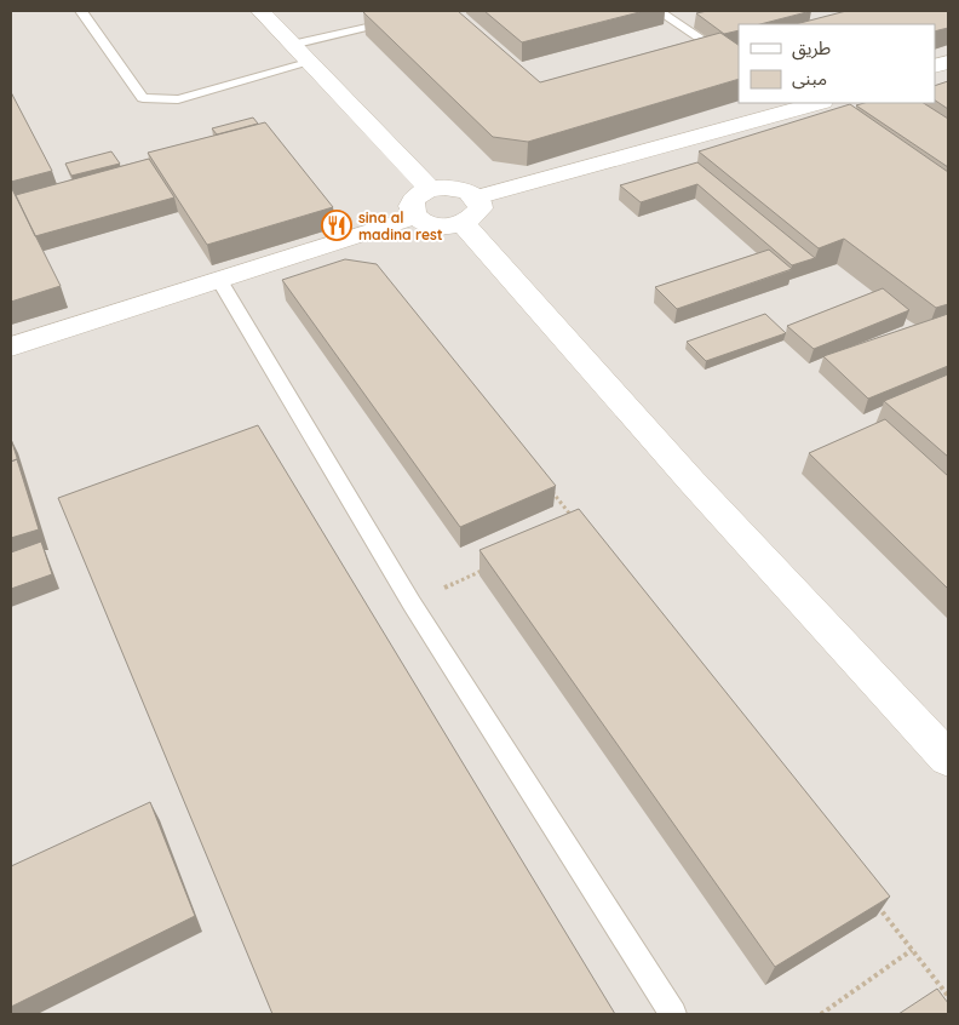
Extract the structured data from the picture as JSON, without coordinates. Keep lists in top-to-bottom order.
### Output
{
  "places": {
    "restaurant": ["sina al madina rest"]
  },
  "legend": ["طريق", "مبنى"]
}
